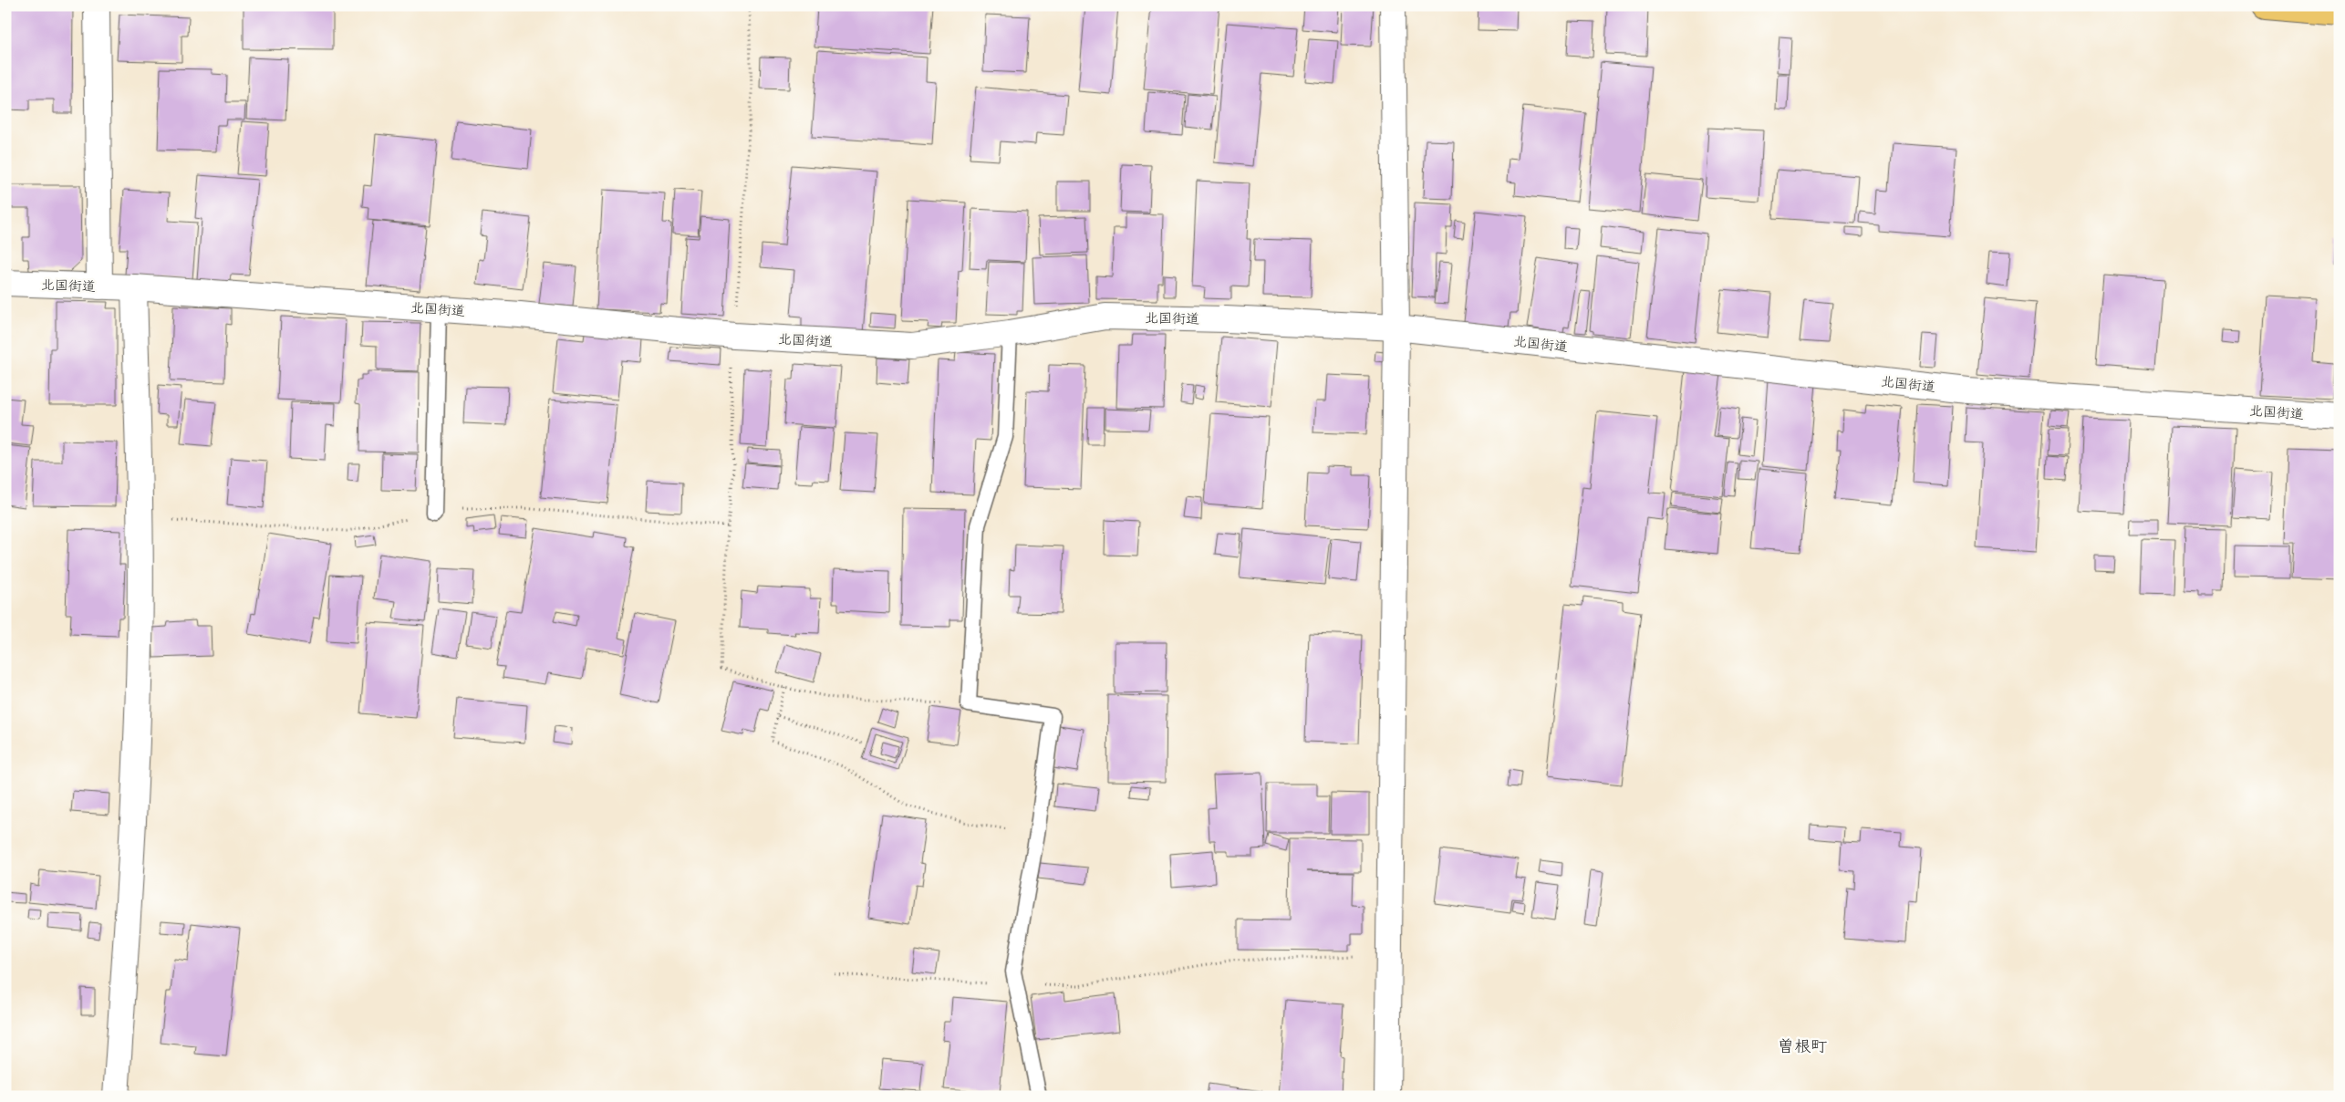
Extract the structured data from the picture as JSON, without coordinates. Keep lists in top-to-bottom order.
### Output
{
  "streets": {
    "street": ["北国街道"]
  },
  "districts": ["曽根町"]
}
